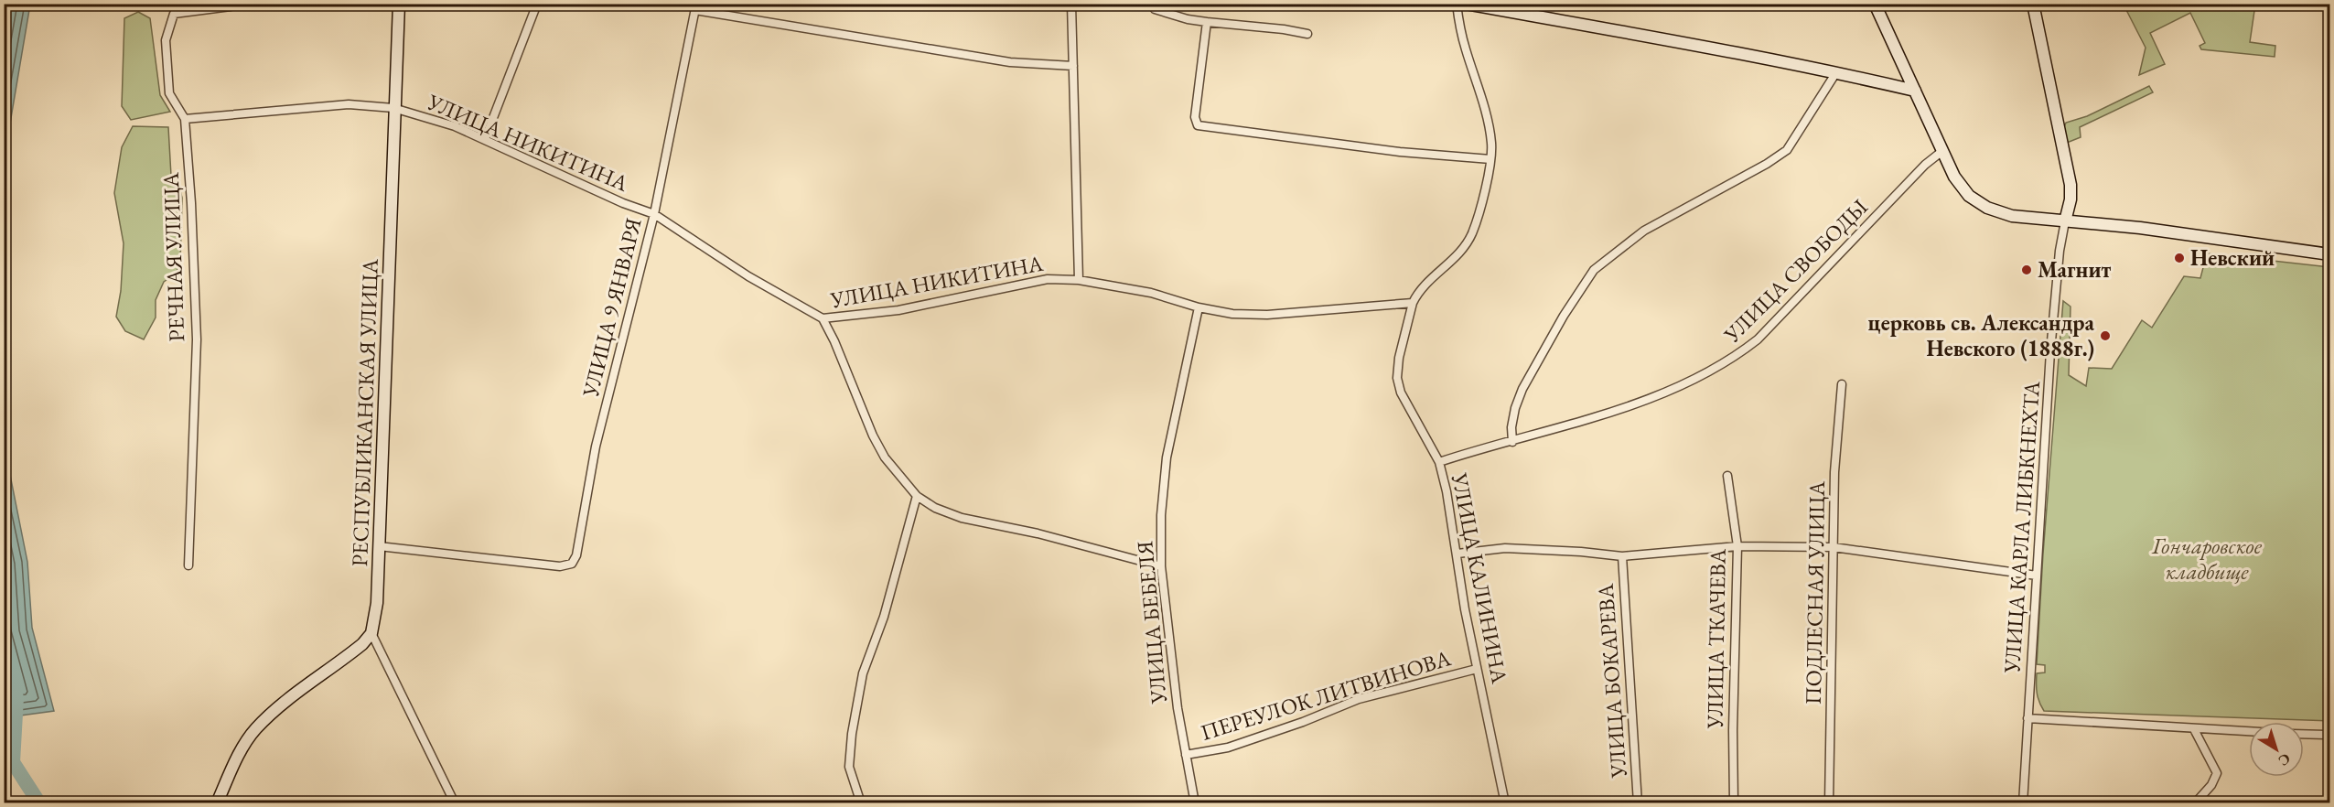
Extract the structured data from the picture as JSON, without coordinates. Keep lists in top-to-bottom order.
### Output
{
  "streets": {
    "street": [
      "УЛИЦА НИКИТИНА",
      "РЕЧНАЯ УЛИЦА",
      "УЛИЦА СВОБОДЫ",
      "УЛИЦА 9 ЯНВАРЯ",
      "РЕСПУБЛИКАНСКАЯ УЛИЦА",
      "УЛИЦА КАРЛА ЛИБКНЕХТА",
      "УЛИЦА КАЛИНИНА",
      "ПОДЛЕСНАЯ УЛИЦА",
      "УЛИЦА БЕБЕЛЯ",
      "УЛИЦА ТКАЧЕВА",
      "УЛИЦА БОКАРЕВА",
      "ПЕРЕУЛОК ЛИТВИНОВА"
    ]
  },
  "crossings": [
    ["УЛИЦА НИКИТИНА", "РЕЧНАЯ УЛИЦА"],
    ["УЛИЦА НИКИТИНА", "УЛИЦА 9 ЯНВАРЯ"],
    ["УЛИЦА НИКИТИНА", "РЕСПУБЛИКАНСКАЯ УЛИЦА"],
    ["УЛИЦА НИКИТИНА", "УЛИЦА КАЛИНИНА"],
    ["УЛИЦА НИКИТИНА", "УЛИЦА БЕБЕЛЯ"],
    ["УЛИЦА СВОБОДЫ", "УЛИЦА КАЛИНИНА"],
    ["УЛИЦА 9 ЯНВАРЯ", "РЕСПУБЛИКАНСКАЯ УЛИЦА"],
    ["УЛИЦА КАЛИНИНА", "ПЕРЕУЛОК ЛИТВИНОВА"],
    ["УЛИЦА БЕБЕЛЯ", "ПЕРЕУЛОК ЛИТВИНОВА"]
  ],
  "parks": ["Гончаровское кладбище"],
  "places": ["Невский", "Магнит", "церковь св. Александра Невского (1888г.)"],
  "north": "bottom right"
}
